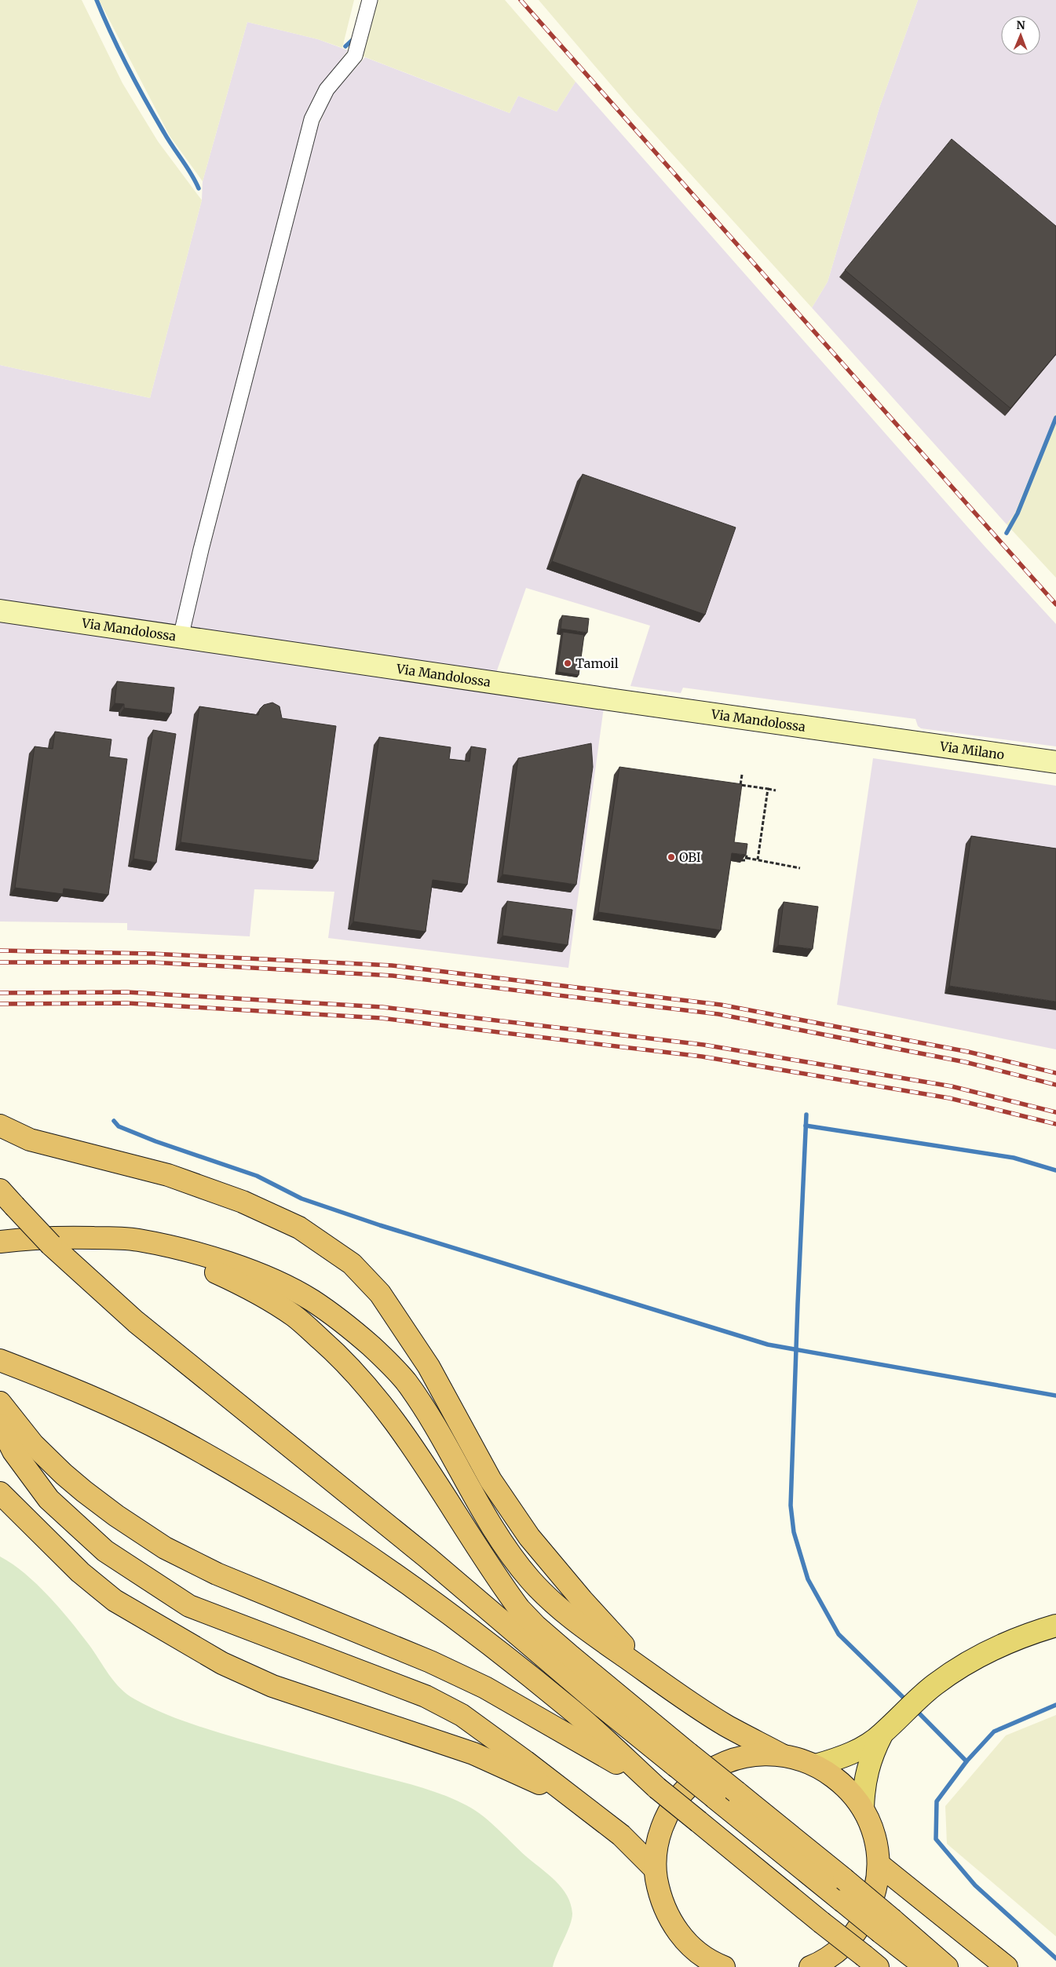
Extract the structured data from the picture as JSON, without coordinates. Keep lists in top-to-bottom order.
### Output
{
  "streets": {
    "main road": ["Via Mandolossa", "Via Milano"]
  },
  "crossings": [
    ["Via Mandolossa", "Via Milano"]
  ],
  "places": ["Tamoil", "OBI"],
  "north": "top"
}
